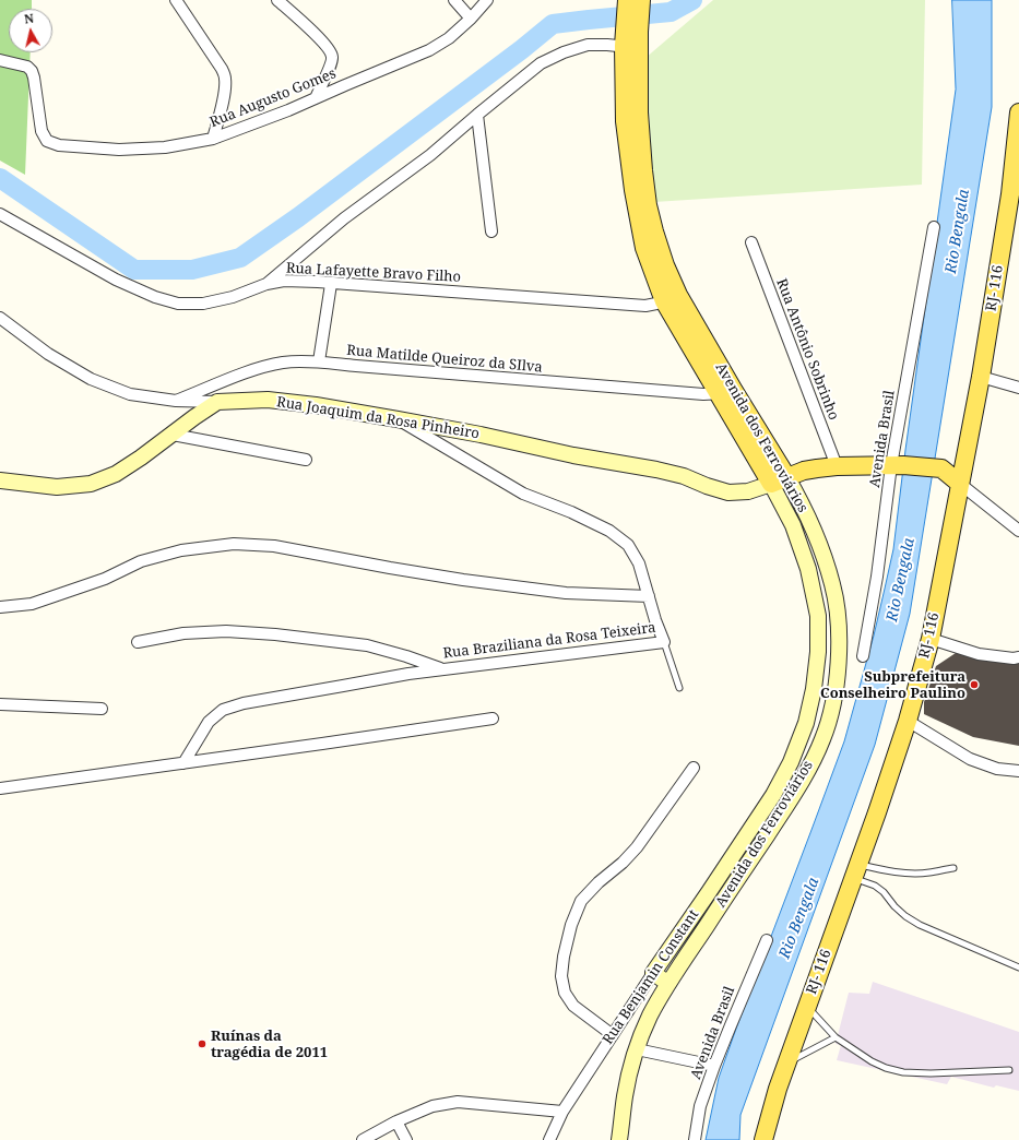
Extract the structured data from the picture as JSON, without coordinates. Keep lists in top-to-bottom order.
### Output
{
  "streets": {
    "main road": [
      "RJ- 116",
      "Rua Joaquim da Rosa Pinheiro",
      "Avenida dos Ferroviários",
      "Rua Benjamin Constant"
    ],
    "street": [
      "Rua Augusto Gomes",
      "Rua Lafayette Bravo Filho",
      "Rua Antônio Sobrinho",
      "Rua Matilde Queiroz da SIlva",
      "Avenida Brasil",
      "Rua Braziliana da Rosa Teixeira"
    ]
  },
  "crossings": [
    ["Rua Lafayette Bravo Filho", "Avenida dos Ferroviários"],
    ["Rua Matilde Queiroz da SIlva", "Rua Joaquim da Rosa Pinheiro"],
    ["Rua Matilde Queiroz da SIlva", "Avenida dos Ferroviários"],
    ["Rua Joaquim da Rosa Pinheiro", "Avenida dos Ferroviários"],
    ["Rua Joaquim da Rosa Pinheiro", "Rua Braziliana da Rosa Teixeira"],
    ["Rua Joaquim da Rosa Pinheiro", "Rua Benjamin Constant"],
    ["Avenida dos Ferroviários", "Rua Benjamin Constant"]
  ],
  "water": ["Rio Bengala"],
  "places": ["Subprefeitura Conselheiro Paulino", "Ruínas da tragédia de 2011"],
  "north": "top"
}
